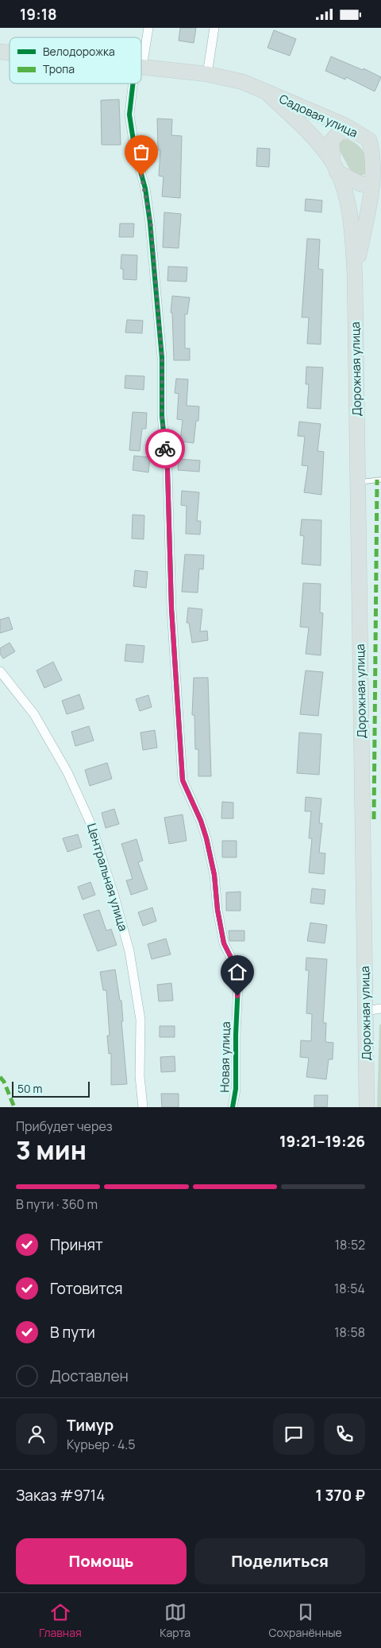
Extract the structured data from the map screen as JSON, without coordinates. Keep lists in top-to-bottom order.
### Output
{
  "streets": {
    "main road": ["Садовая улица", "Дорожная улица"],
    "street": ["Центральная улица", "Новая улица"]
  },
  "legend": ["Велодорожка", "Тропа"],
  "scale_bar": "50 m",
  "page": {
    "status": "19:18",
    "scale": "50 m",
    "heading": ["3 мин", "Прибудет через", "19:21–19:26"],
    "panel": [
      "Тимур",
      "Курьер · 4.5",
      "Заказ #9714",
      "1 370 ₽"
    ],
    "bar": "В пути · 360 m",
    "list": [
      ["Принят", "18:52"],
      ["Готовится", "18:54"],
      ["В пути", "18:58"],
      "Доставлен"
    ],
    "buttons": ["Помощь", "Поделиться"],
    "tabs": ["Главная", "Карта", "Сохранённые"]
  }
}
